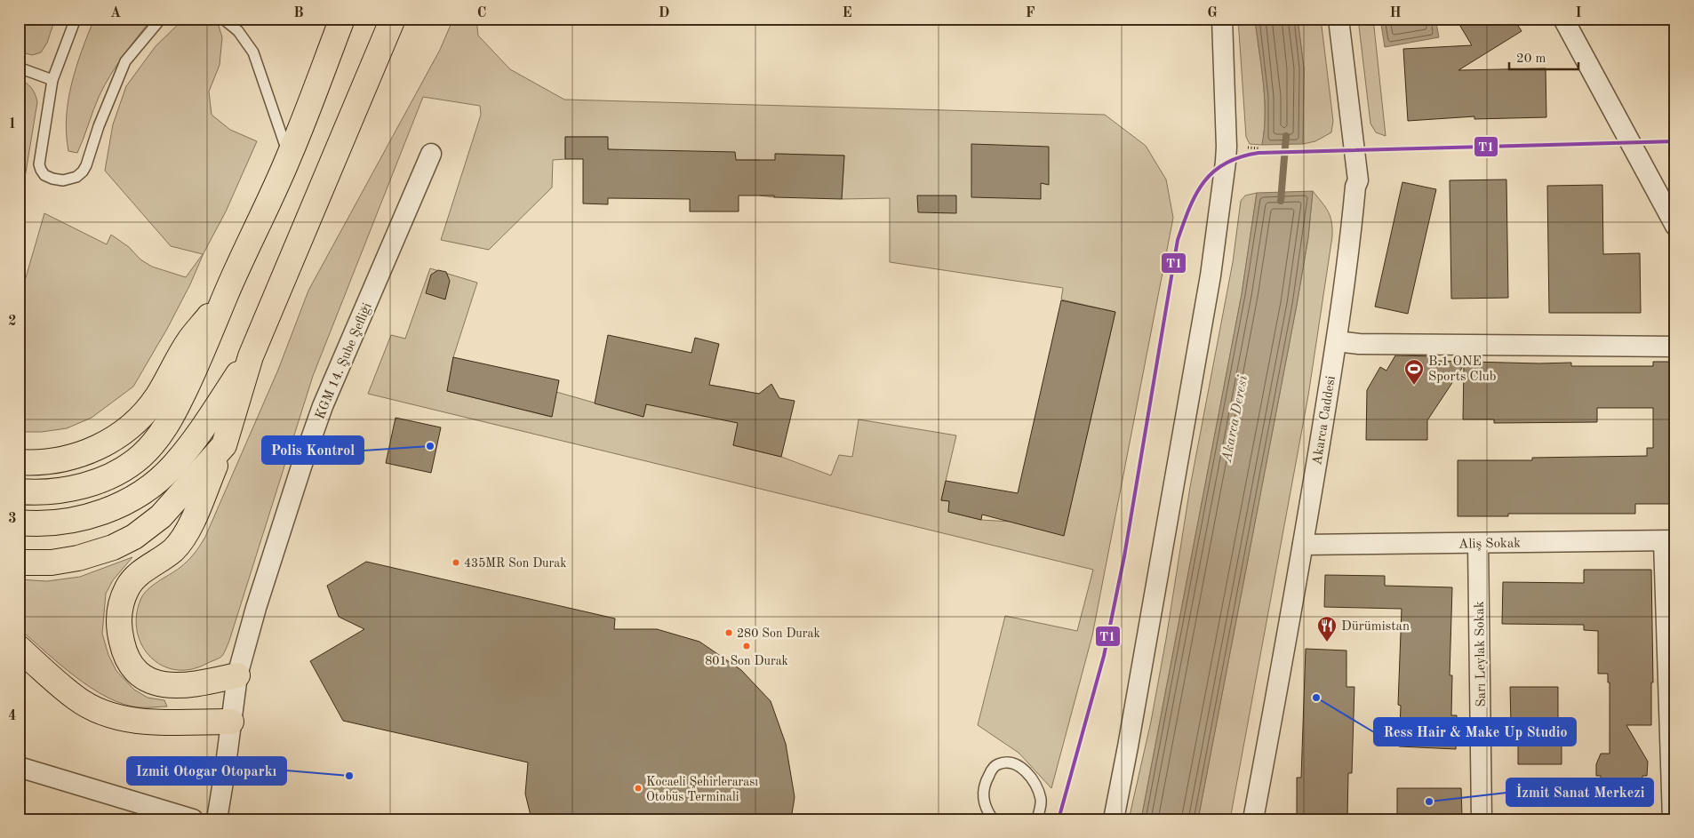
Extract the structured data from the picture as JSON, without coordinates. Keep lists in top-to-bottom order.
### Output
{
  "streets": {
    "street": [
      "KGM 14. Şube Şefliği",
      "Akarca Caddesi",
      "Aliş Sokak",
      "Sarı Leylak Sokak"
    ]
  },
  "crossings": [
    ["Akarca Caddesi", "Aliş Sokak"],
    ["Aliş Sokak", "Sarı Leylak Sokak"]
  ],
  "water": ["Akarca Deresi"],
  "places": {
    "sports": ["B.1 ONE Sports Club"],
    "other": [
      "Polis Kontrol",
      "435MR Son Durak",
      "280 Son Durak",
      "801 Son Durak",
      "Ress Hair & Make Up Studio",
      "Izmit Otogar Otoparkı",
      "Kocaeli Şehirlerarası Otobüs Terminali",
      "İzmit Sanat Merkezi"
    ],
    "restaurant": ["Dürümistan"]
  },
  "lines": ["transit line T1"],
  "scale_bar": "20 m",
  "grid": {
    "columns": [
      "A",
      "B",
      "C",
      "D",
      "E",
      "F",
      "G",
      "H",
      "I"
    ],
    "rows": [
      "1",
      "2",
      "3",
      "4"
    ]
  }
}
